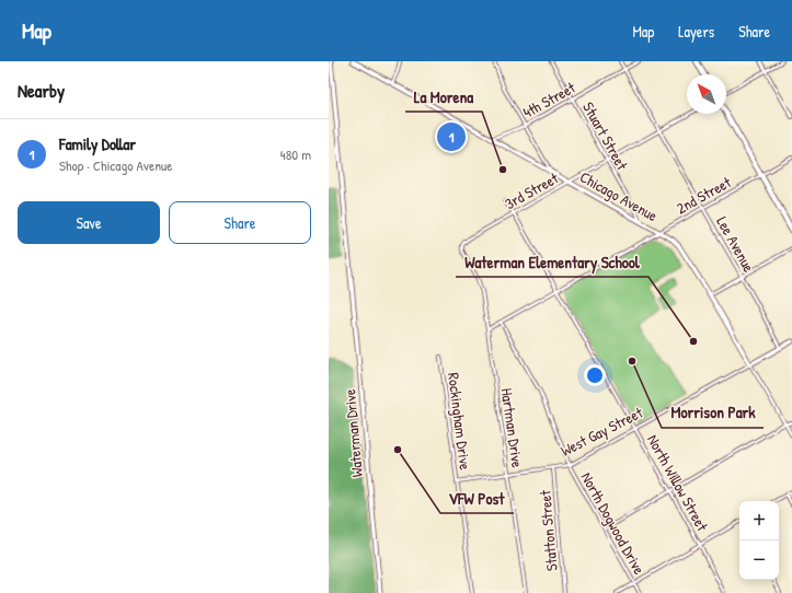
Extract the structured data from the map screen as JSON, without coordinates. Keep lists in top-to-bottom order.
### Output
{
  "streets": {
    "street": [
      "4th Street",
      "Stuart Street",
      "3rd Street",
      "2nd Street",
      "Chicago Avenue",
      "Lee Avenue",
      "Rockingham Drive",
      "Hartman Drive",
      "West Gay Street",
      "Waterman Drive",
      "North Willow Street",
      "North Dogwood Drive",
      "Statton Street"
    ]
  },
  "crossings": [
    ["4th Street", "Stuart Street"],
    ["4th Street", "Chicago Avenue"],
    ["4th Street", "Lee Avenue"],
    ["Stuart Street", "3rd Street"],
    ["Stuart Street", "Chicago Avenue"],
    ["3rd Street", "Chicago Avenue"],
    ["3rd Street", "Lee Avenue"],
    ["3rd Street", "Hartman Drive"],
    ["3rd Street", "North Willow Street"],
    ["2nd Street", "Chicago Avenue"],
    ["2nd Street", "Lee Avenue"],
    ["2nd Street", "Hartman Drive"],
    ["2nd Street", "North Willow Street"],
    ["2nd Street", "North Dogwood Drive"],
    ["Chicago Avenue", "West Gay Street"],
    ["Lee Avenue", "West Gay Street"],
    ["Rockingham Drive", "West Gay Street"],
    ["Hartman Drive", "West Gay Street"],
    ["West Gay Street", "North Willow Street"],
    ["West Gay Street", "North Dogwood Drive"],
    ["West Gay Street", "Statton Street"]
  ],
  "places": [
    "La Morena",
    "Waterman Elementary School",
    "Morrison Park",
    "VFW Post"
  ],
  "north": "top left",
  "page": {
    "header": "Map",
    "nav": ["Map", "Layers", "Share"],
    "heading": "Nearby",
    "list": [
      {
        "mark": "1",
        "name": "Family Dollar",
        "note": "Shop · Chicago Avenue",
        "value": "480 m"
      }
    ],
    "pins": "1",
    "buttons": ["Save", "Share"],
    "map_buttons": ["+", "−"]
  }
}
